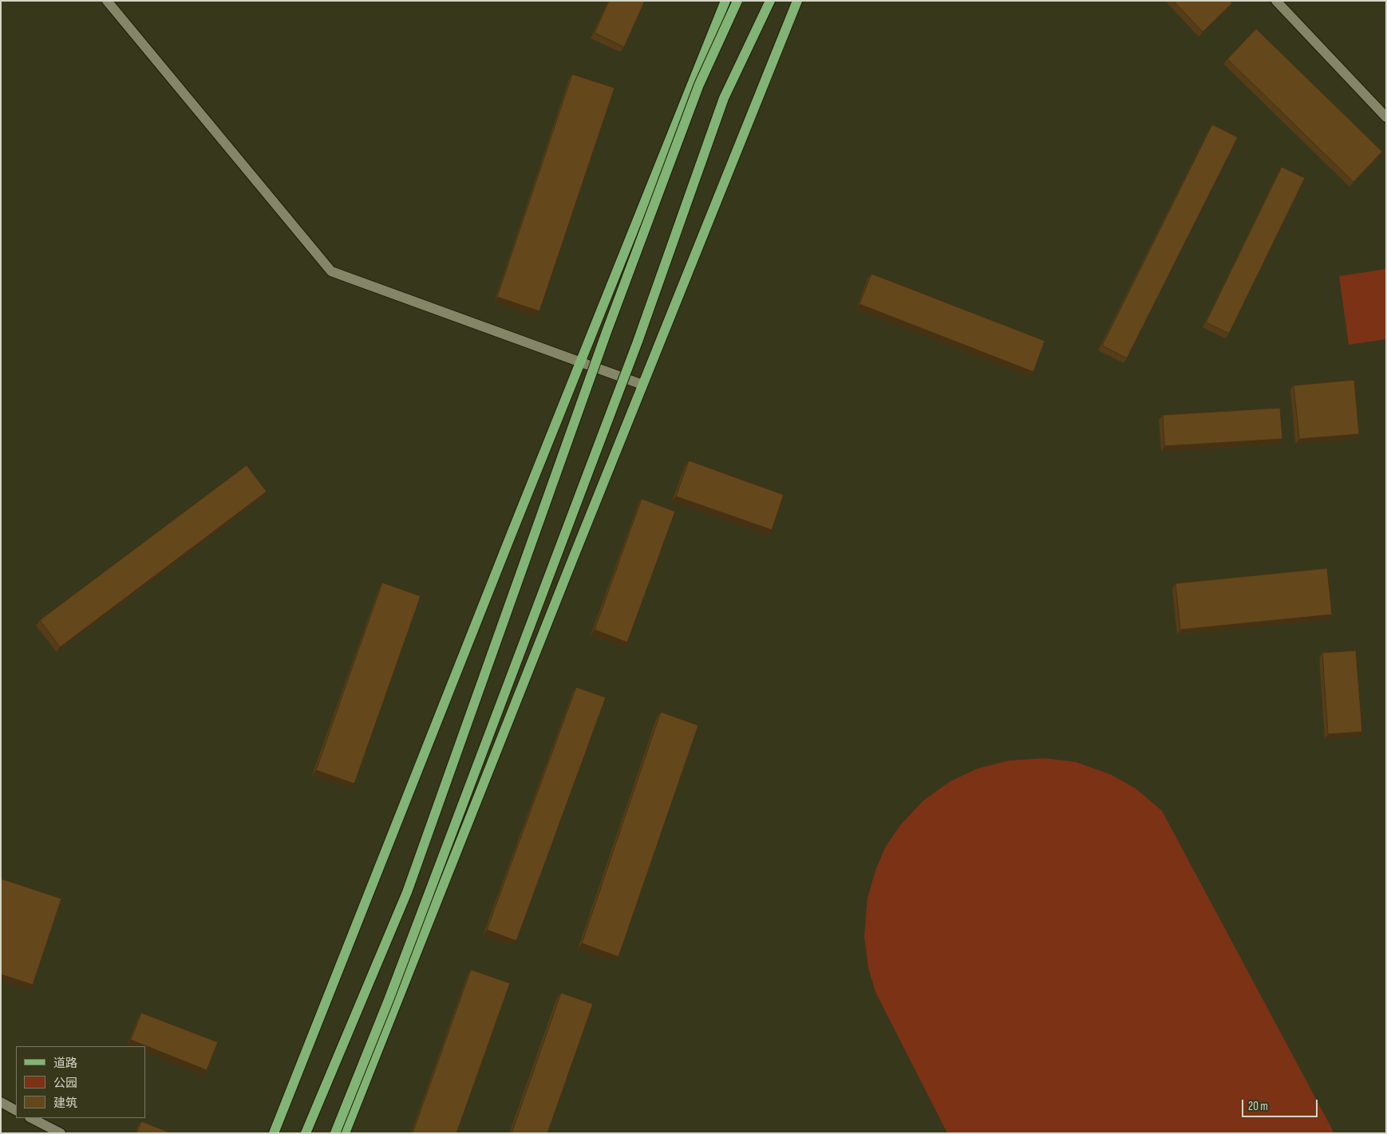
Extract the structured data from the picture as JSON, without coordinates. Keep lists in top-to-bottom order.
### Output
{
  "legend": ["道路", "公园", "建筑"],
  "scale_bar": "20 m"
}
